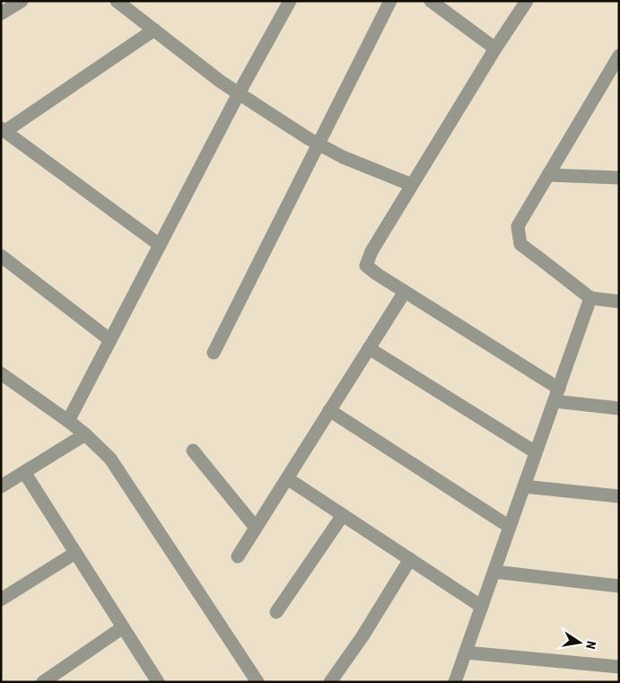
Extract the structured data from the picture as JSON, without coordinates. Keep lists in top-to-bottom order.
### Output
{
  "north": "right"
}
